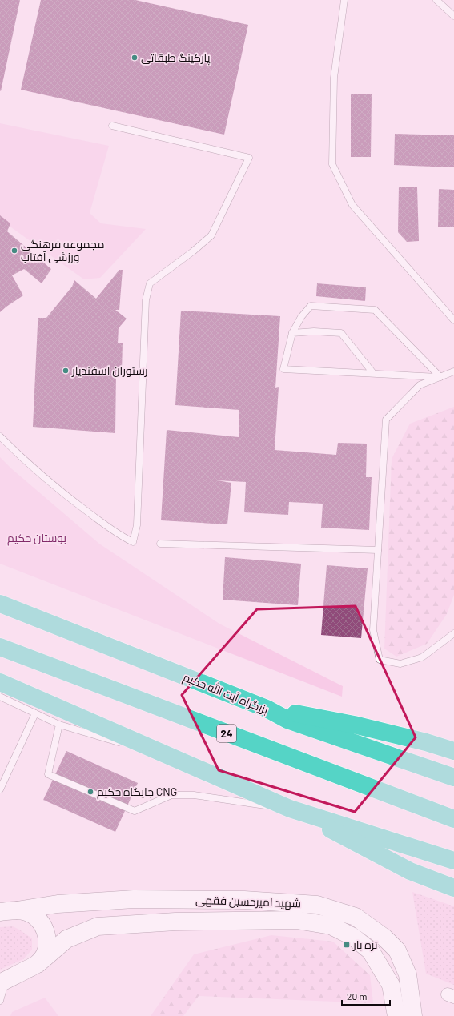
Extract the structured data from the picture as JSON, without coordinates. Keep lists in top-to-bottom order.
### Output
{
  "streets": {
    "highway": ["بزرگراه آیت الله حکیم", "24"],
    "street": ["شهید امیرحسین فقهی"]
  },
  "parks": ["بوستان حکیم"],
  "places": {
    "other": [
      "پارکینگ طبقاتی",
      "مجموعه فرهنگی ورزشی آفتاب",
      "رستوران اسفندیار",
      "جایگاه حکیم CNG"
    ],
    "transit": ["تره بار"]
  },
  "scale_bar": "20 m"
}
